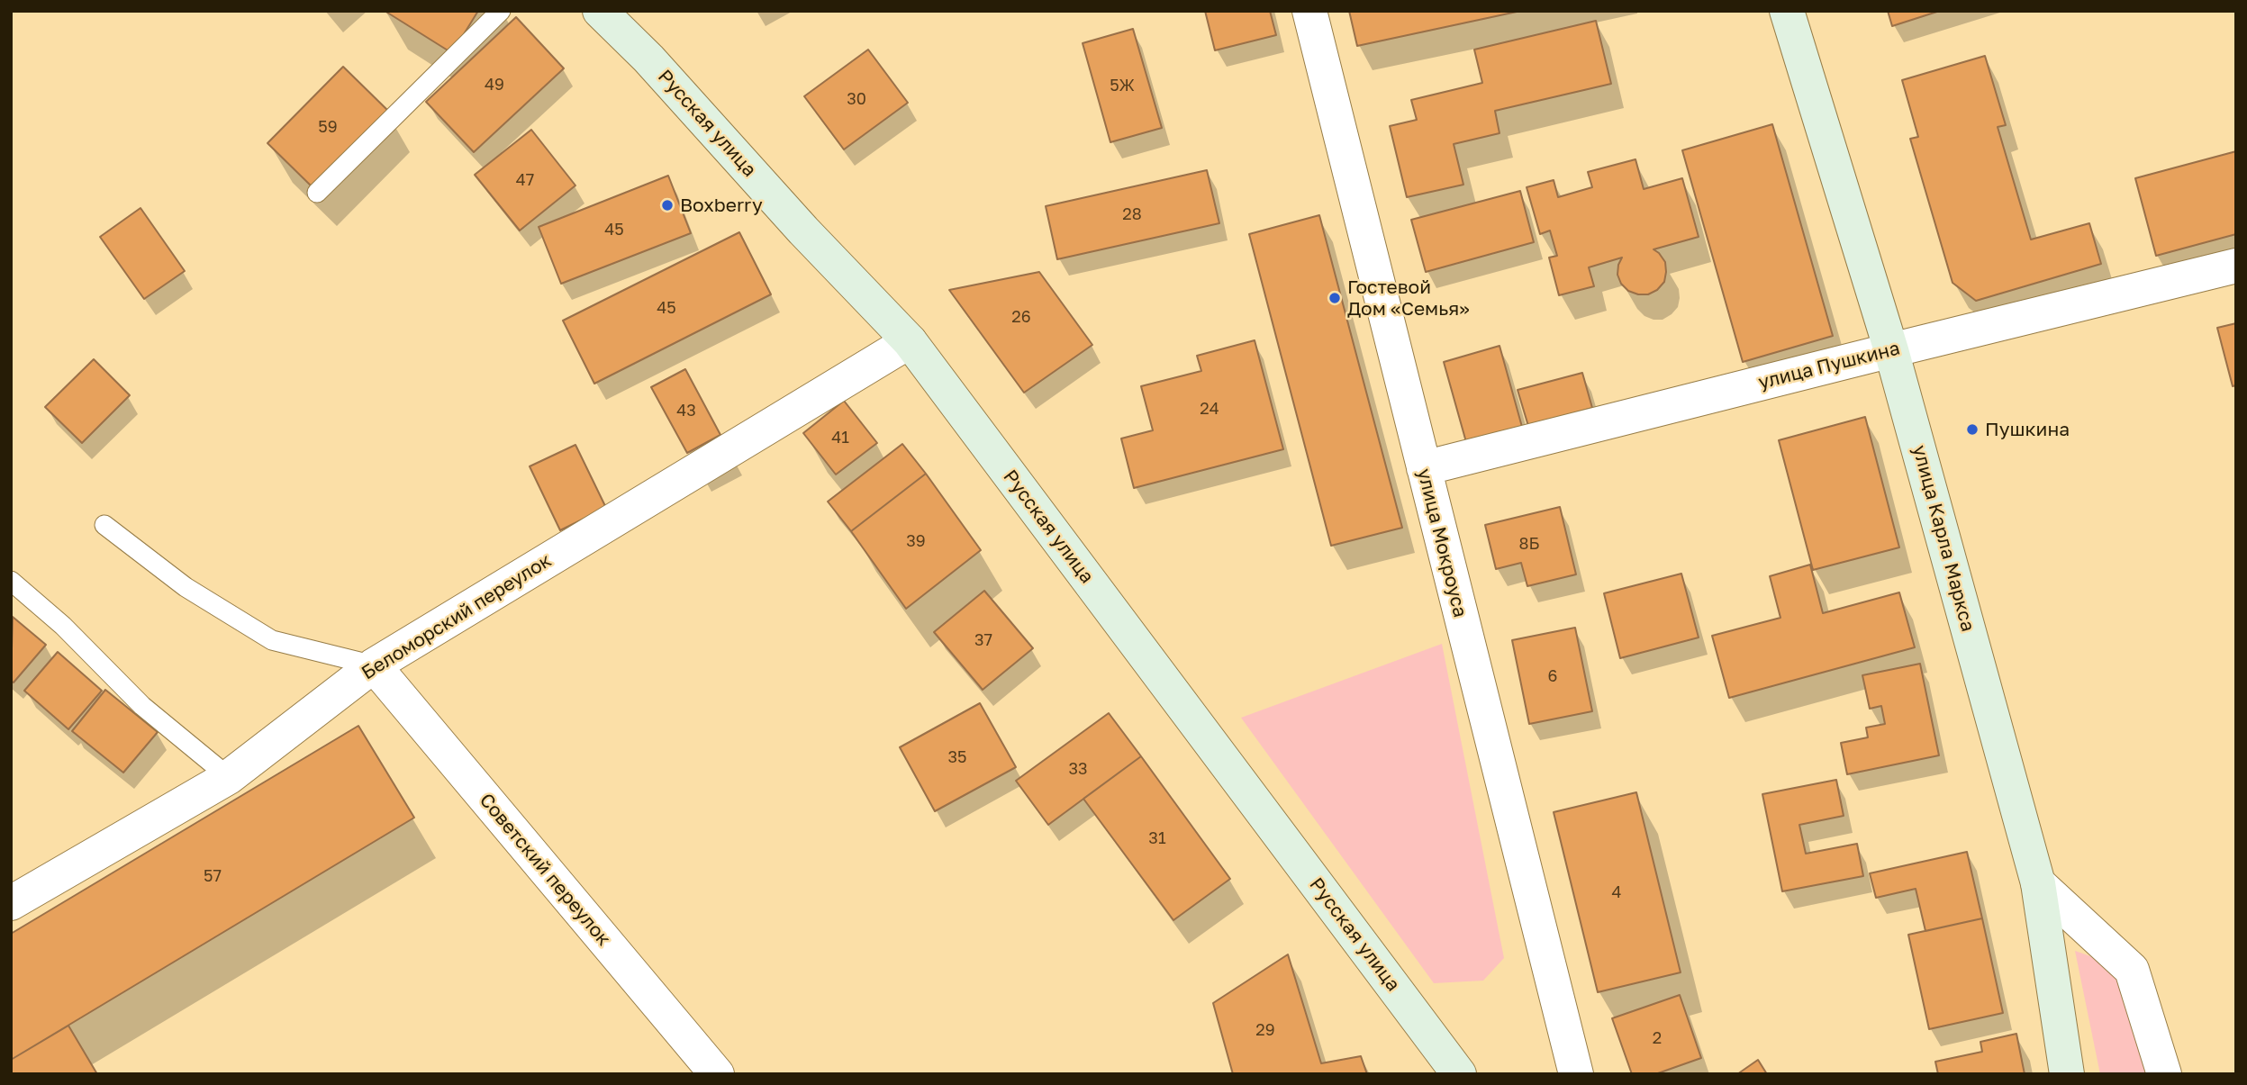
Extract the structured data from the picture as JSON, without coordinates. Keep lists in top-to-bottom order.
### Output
{
  "streets": {
    "main road": ["Русская улица", "улица Карла Маркса"],
    "street": [
      "улица Пушкина",
      "улица Мокроуса",
      "Беломорский переулок",
      "Советский переулок"
    ]
  },
  "crossings": [
    ["Русская улица", "Беломорский переулок"],
    ["улица Пушкина", "улица Карла Маркса"],
    ["улица Пушкина", "улица Мокроуса"],
    ["Беломорский переулок", "Советский переулок"]
  ],
  "places": ["Boxberry", "Гостевой Дом «Семья»", "Пушкина"],
  "house_numbers": [
    "49",
    "5Ж",
    "30",
    "59",
    "47",
    "28",
    "45",
    "45",
    "26",
    "24",
    "43",
    "41",
    "39",
    "8Б",
    "37",
    "6",
    "35",
    "33",
    "31",
    "57",
    "4",
    "29",
    "2"
  ]
}
